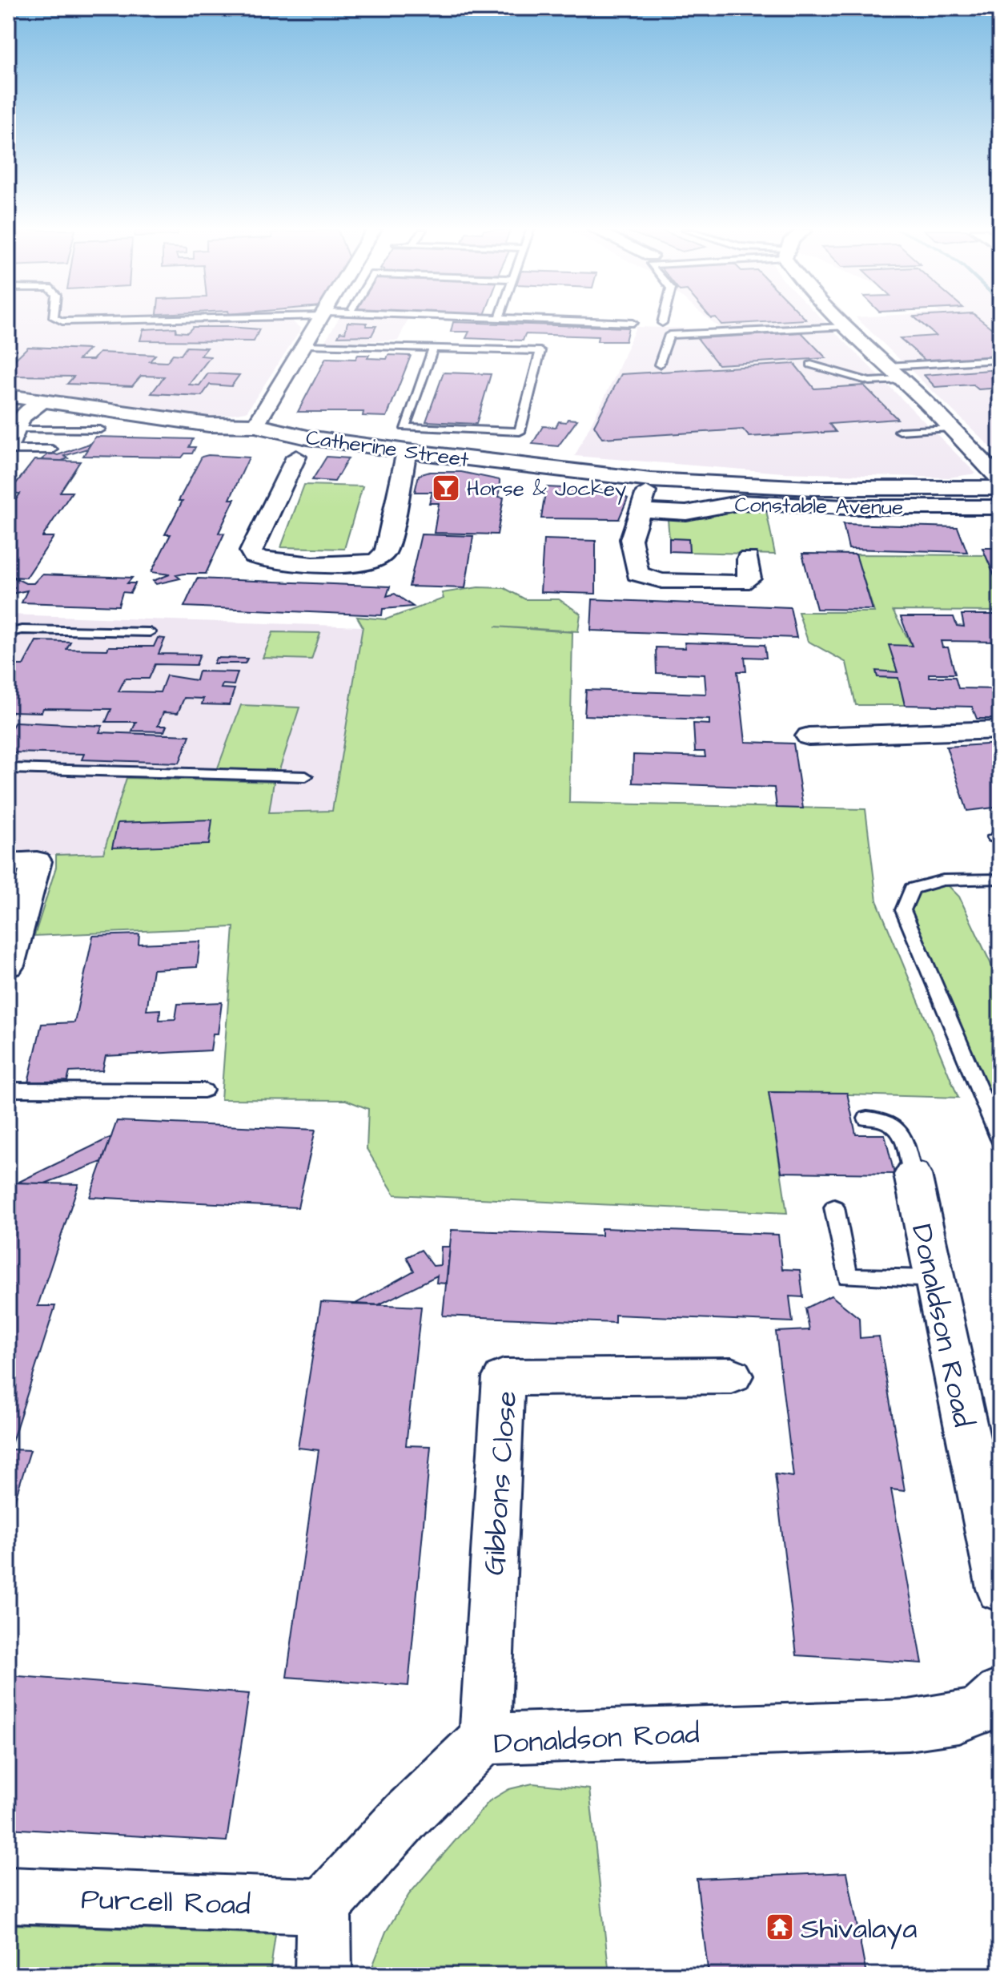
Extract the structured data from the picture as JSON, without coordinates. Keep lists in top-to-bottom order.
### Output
{
  "streets": {
    "street": [
      "Catherine Street",
      "Constable Avenue",
      "Donaldson Road",
      "Gibbons Close",
      "Purcell Road"
    ]
  },
  "crossings": [
    ["Donaldson Road", "Gibbons Close"],
    ["Donaldson Road", "Purcell Road"]
  ],
  "places": {
    "bar": ["Horse & Jockey"],
    "temple": ["Shivalaya"]
  }
}
